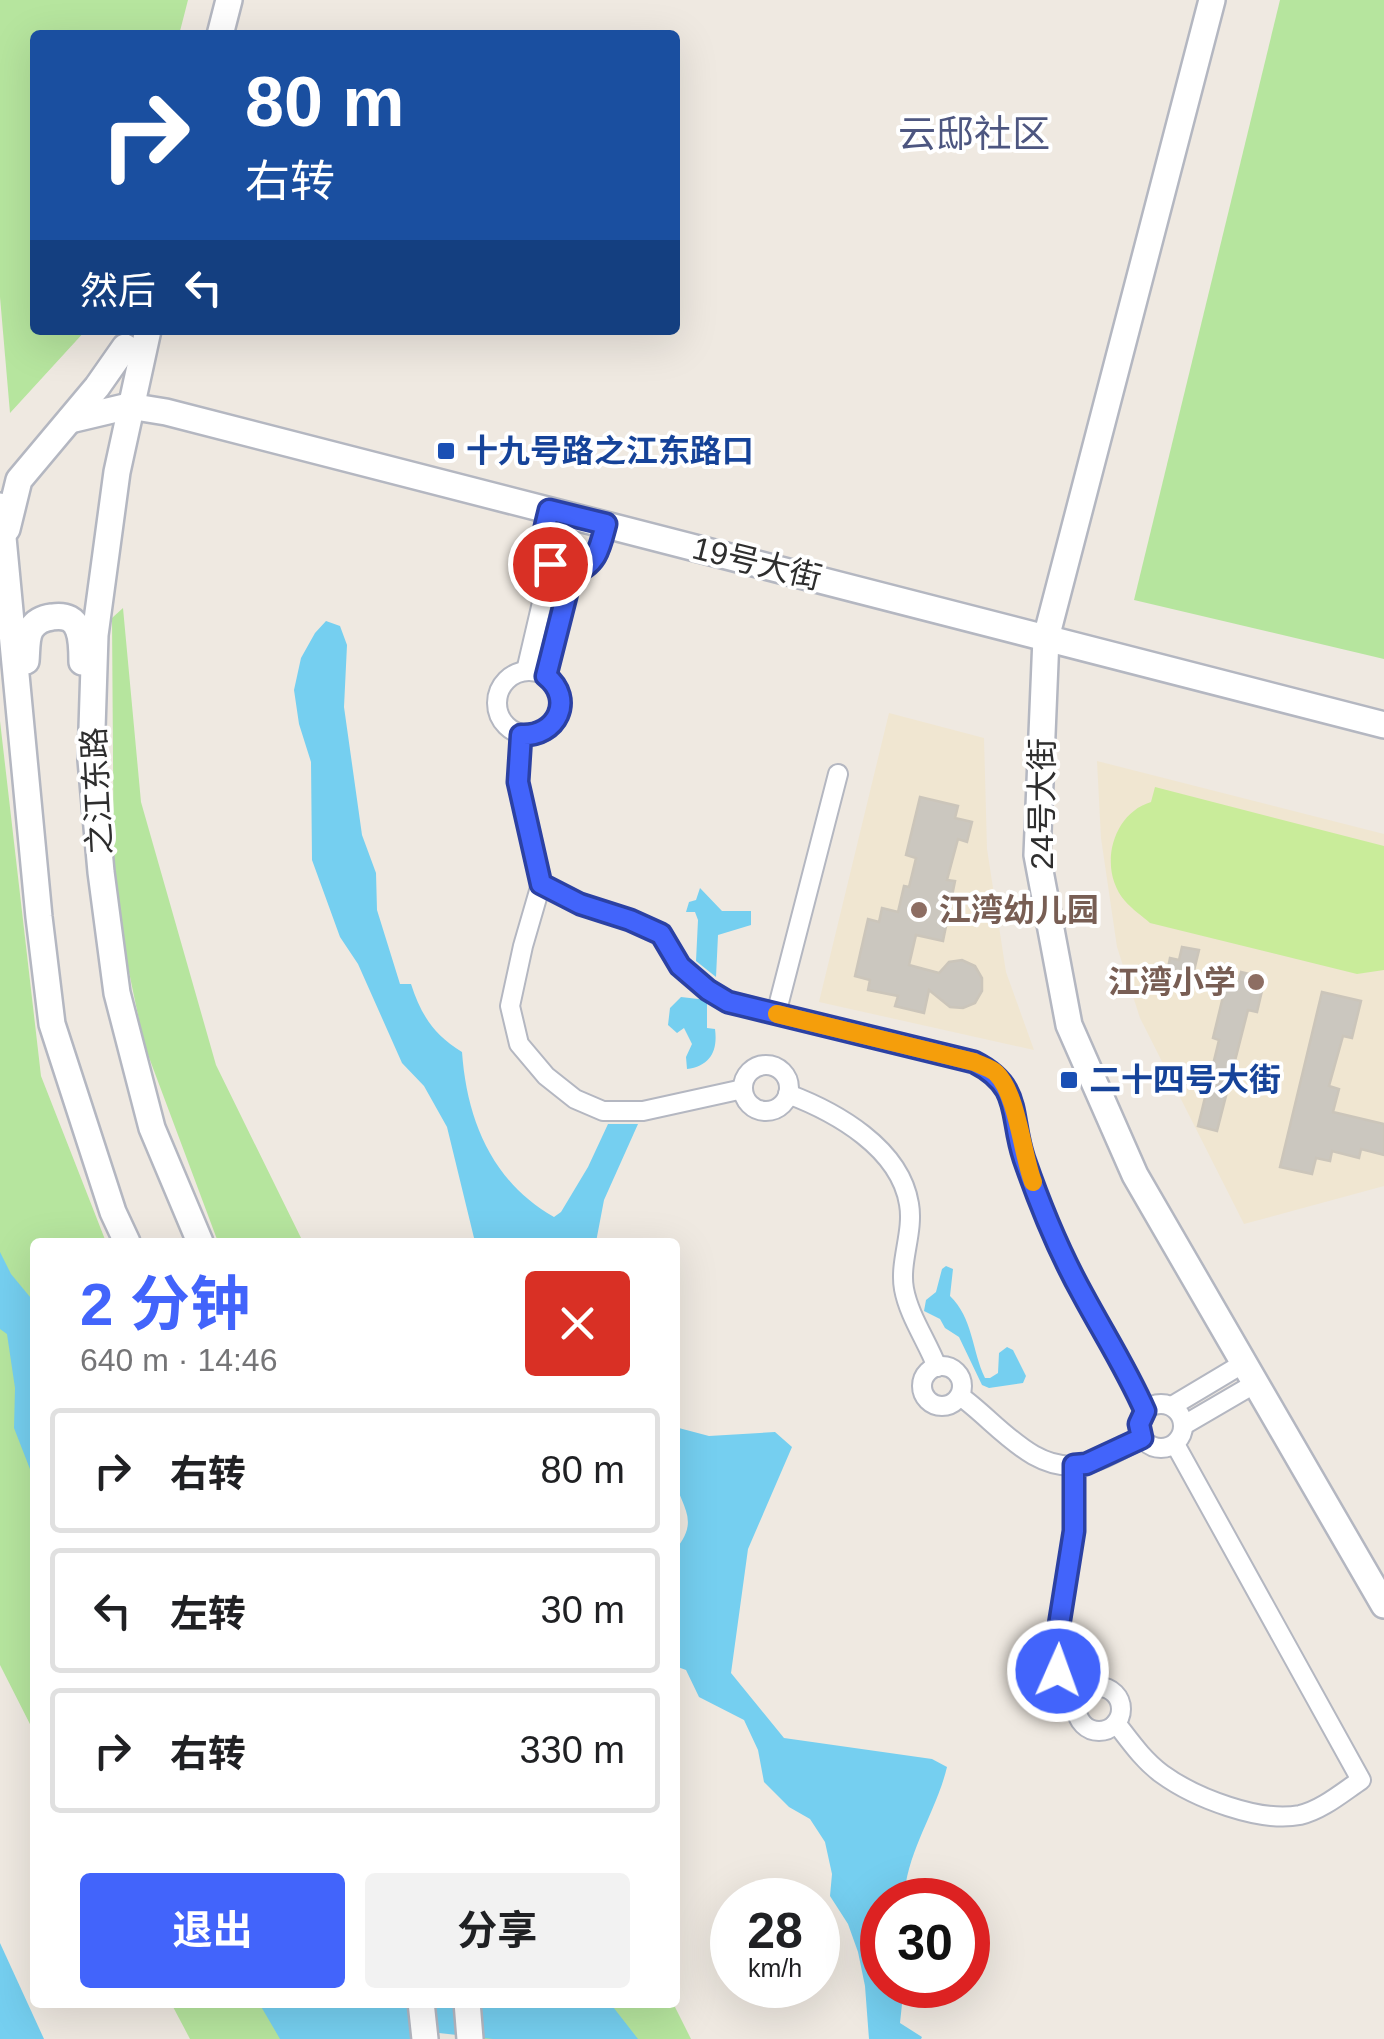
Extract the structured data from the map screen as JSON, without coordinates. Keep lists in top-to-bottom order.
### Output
{
  "streets": {
    "street": ["19号大街", "之江东路", "24号大街"]
  },
  "crossings": [
    ["19号大街", "之江东路"],
    ["19号大街", "24号大街"]
  ],
  "districts": ["云邸社区"],
  "places": {
    "transit": ["十九号路之江东路口", "二十四号大街"],
    "other": ["江湾幼儿园", "江湾小学"]
  },
  "page": {
    "turn": ["80 m", "右转"],
    "then": "然后",
    "heading": ["2 分钟", "640 m · 14:46"],
    "list": [
      {
        "name": "右转",
        "value": "80 m"
      },
      {
        "name": "左转",
        "value": "30 m"
      },
      {
        "name": "右转",
        "value": "330 m"
      }
    ],
    "buttons": ["退出", "分享"],
    "speed": "28 km/h",
    "limit": "30"
  }
}
